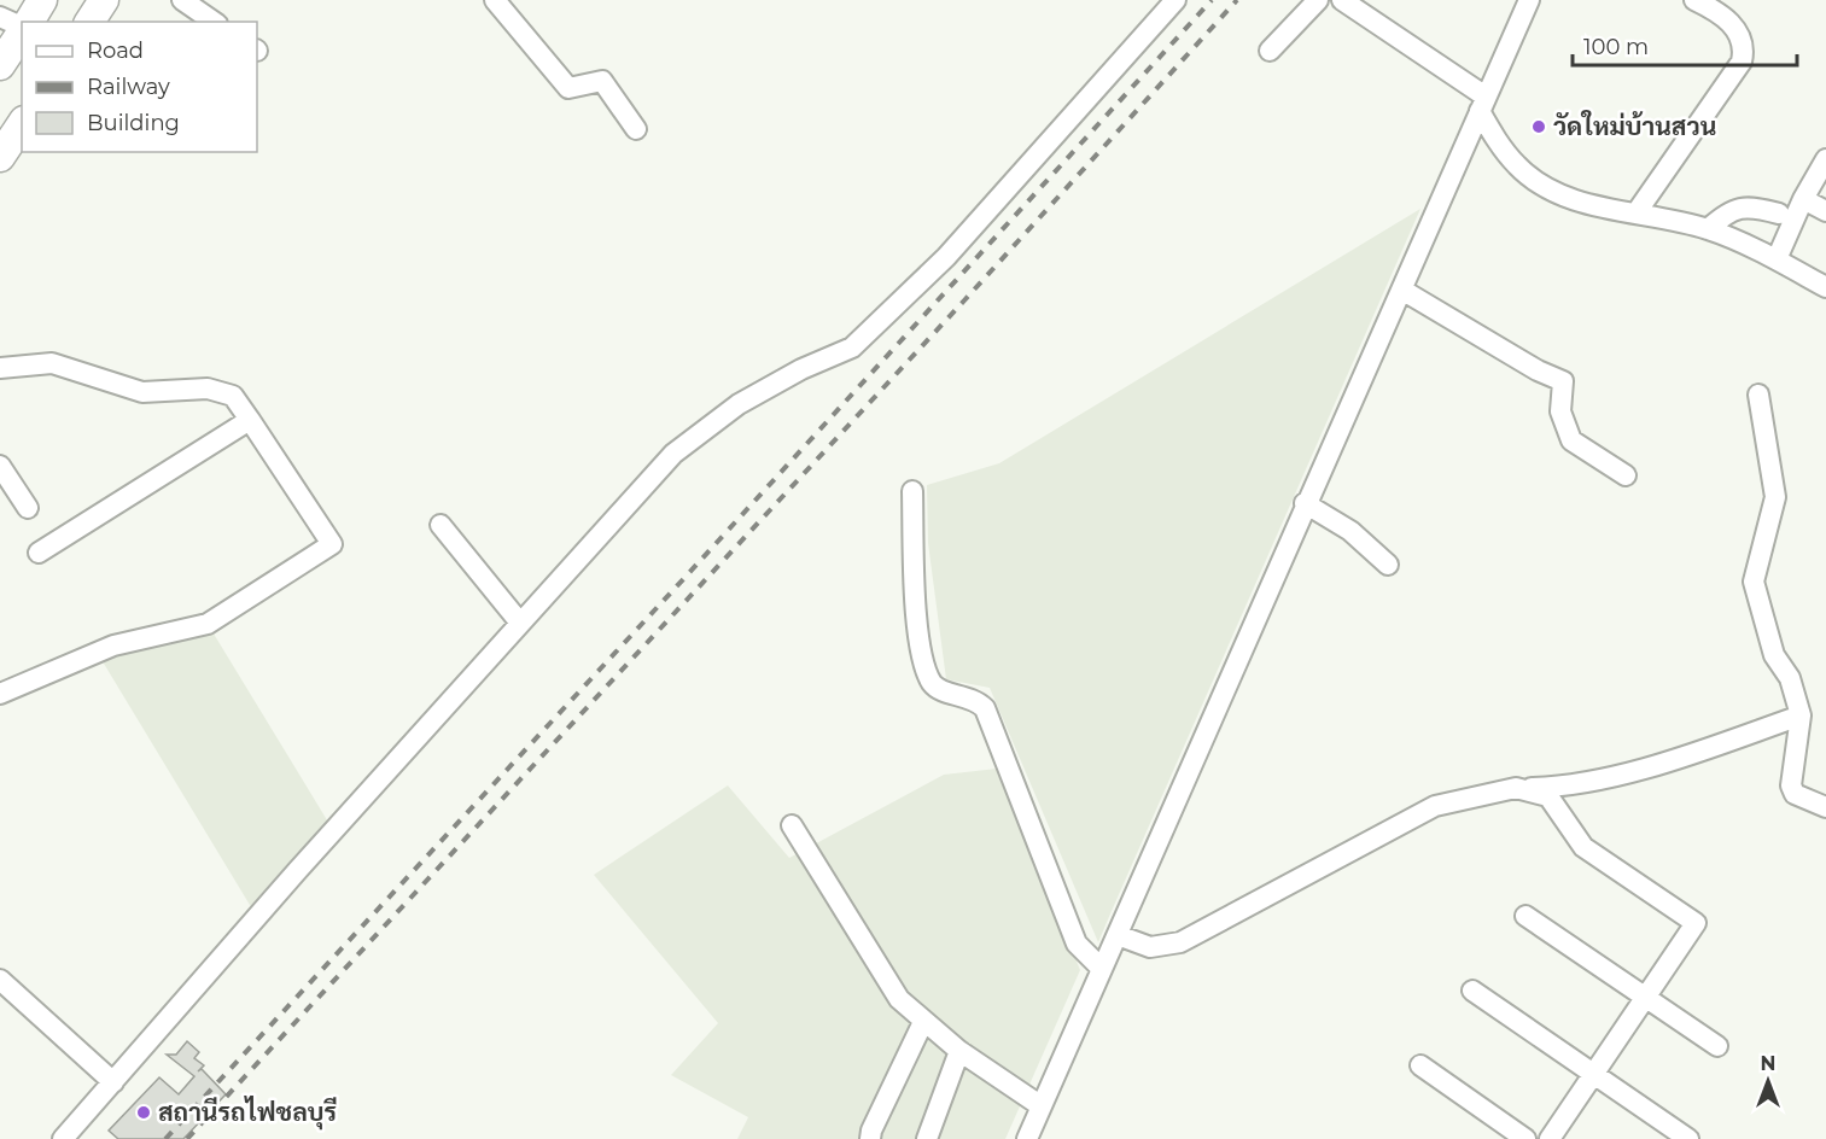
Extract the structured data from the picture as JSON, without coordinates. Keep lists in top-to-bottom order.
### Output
{
  "places": ["วัดใหม่บ้านสวน", "สถานีรถไฟชลบุรี"],
  "legend": ["Road", "Railway", "Building"],
  "scale_bar": "100 m",
  "north": "top"
}
